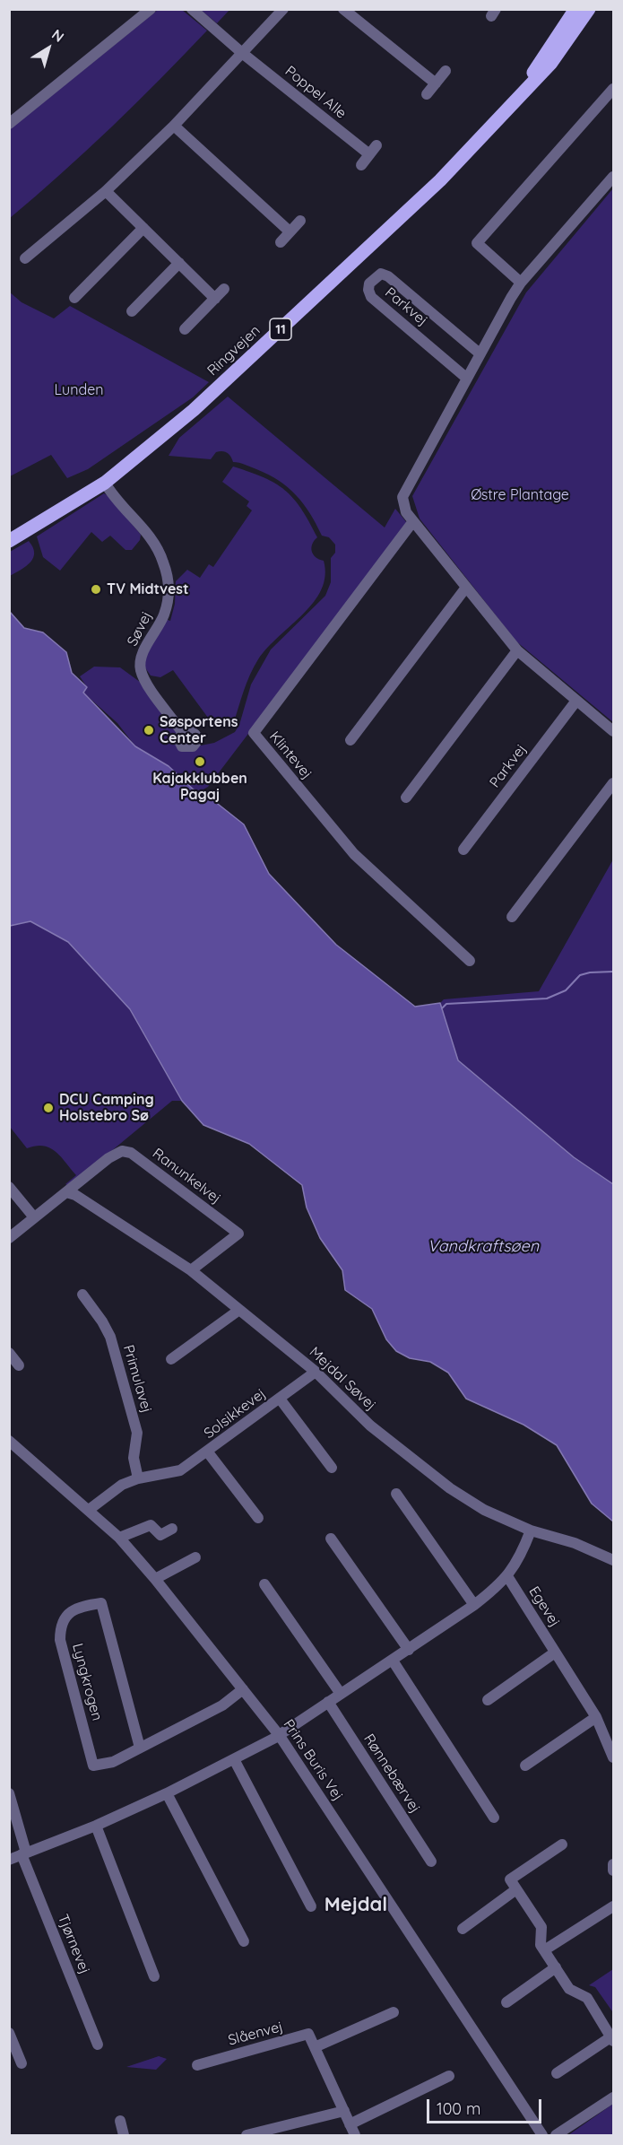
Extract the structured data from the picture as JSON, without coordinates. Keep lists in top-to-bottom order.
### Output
{
  "streets": {
    "main road": ["11", "Ringvejen"],
    "street": [
      "Poppel Alle",
      "Parkvej",
      "Søvej",
      "Klintevej",
      "Ranunkelvej",
      "Primulavej",
      "Mejdal Søvej",
      "Solsikkevej",
      "Egevej",
      "Lyngkrogen",
      "Prins Buris Vej",
      "Rønnebærvej",
      "Tjørnevej",
      "Slåenvej"
    ]
  },
  "crossings": [
    ["Ringvejen", "Søvej"],
    ["Ranunkelvej", "Mejdal Søvej"],
    ["Primulavej", "Solsikkevej"],
    ["Mejdal Søvej", "Solsikkevej"],
    ["Solsikkevej", "Prins Buris Vej"],
    ["Lyngkrogen", "Prins Buris Vej"]
  ],
  "districts": ["Mejdal"],
  "water": ["Vandkraftsøen"],
  "parks": ["Lunden", "Østre Plantage"],
  "places": [
    "TV Midtvest",
    "Søsportens Center",
    "Kajakklubben Pagaj",
    "DCU Camping Holstebro Sø"
  ],
  "scale_bar": "100 m",
  "north": "top right"
}
